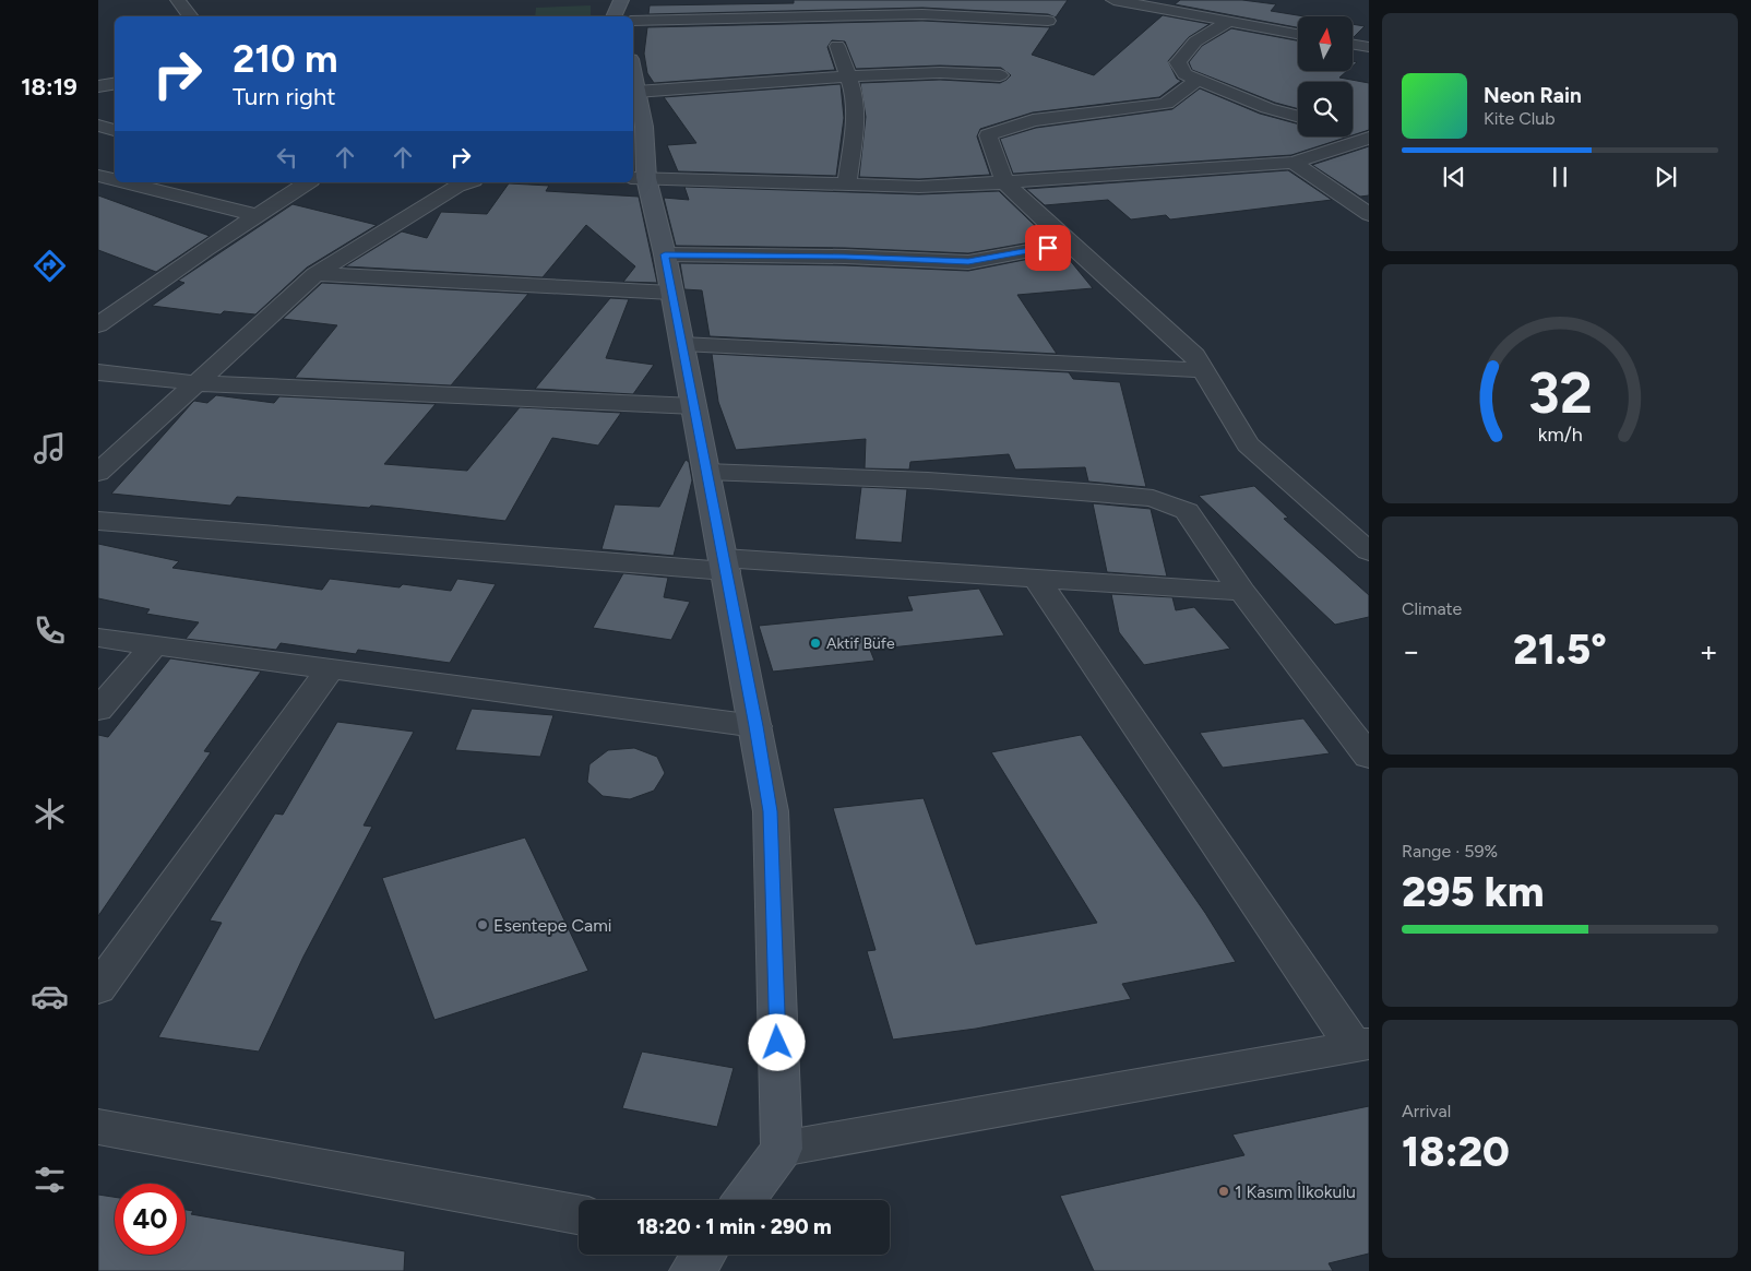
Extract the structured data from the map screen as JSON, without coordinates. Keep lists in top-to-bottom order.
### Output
{
  "places": ["Aktif Büfe", "Esentepe Cami", "1 Kasım İlkokulu"],
  "north": "top",
  "page": {
    "tabs": "18:19",
    "turn": ["210 m", "Turn right"],
    "song": ["Neon Rain", "Kite Club"],
    "tile": [
      "Climate",
      ["Range · 59%", "295 km"],
      ["Arrival", "18:20"]
    ],
    "heat": ["−", "21.5°", "+"],
    "limit": "40",
    "trip": "18:20 · 1 min · 290 m",
    "gauge": ["32", "km/h"]
  }
}
